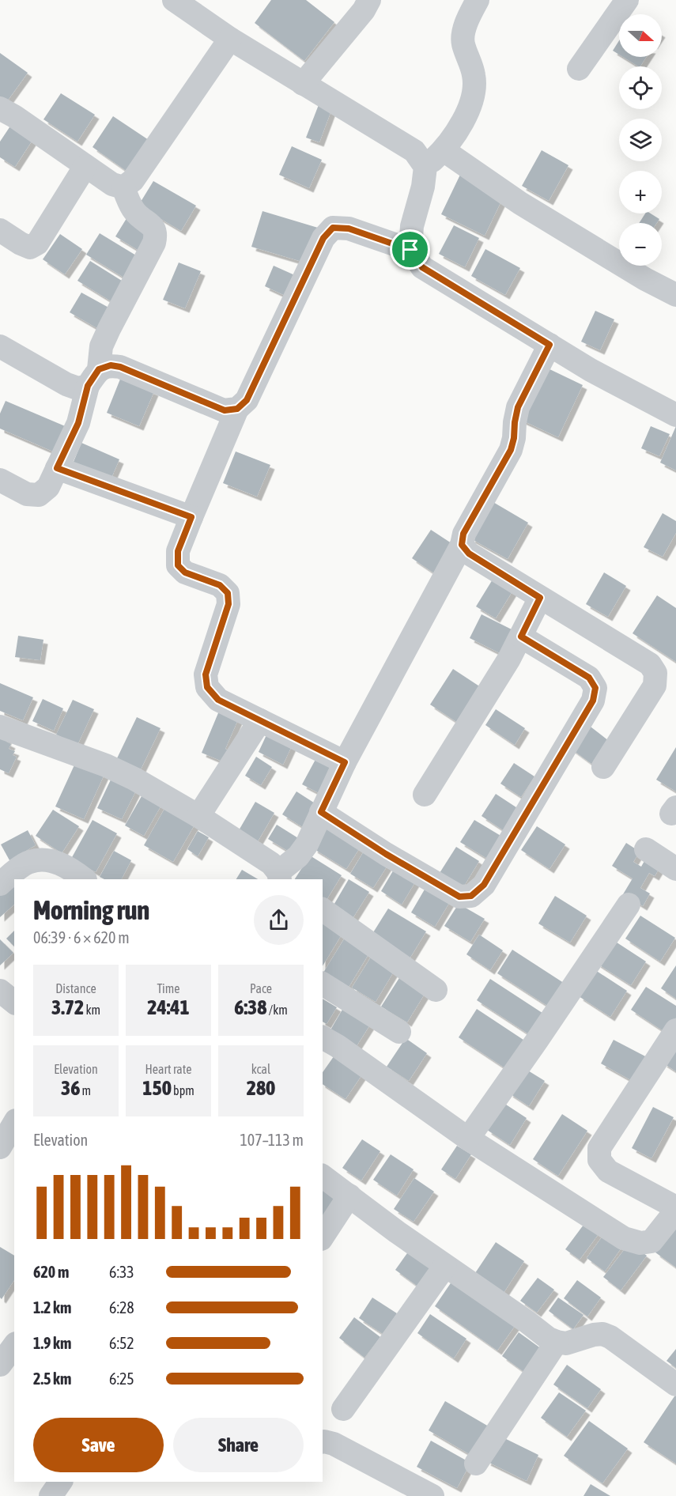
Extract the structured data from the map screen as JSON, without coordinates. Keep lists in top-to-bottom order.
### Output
{
  "north": "right",
  "page": {
    "map_buttons": ["+", "−"],
    "heading": ["Morning run", "06:39 · 6 × 620 m"],
    "stats": [
      ["Distance", "3.72 km"],
      ["Time", "24:41"],
      ["Pace", "6:38 /km"],
      ["Elevation", "36 m"],
      ["Heart rate", "150 bpm"],
      ["kcal", "280"]
    ],
    "chart": ["Elevation", "107–113 m"],
    "list": [
      {
        "name": "620 m",
        "note": "6:33"
      },
      {
        "name": "1.2 km",
        "note": "6:28"
      },
      {
        "name": "1.9 km",
        "note": "6:52"
      },
      {
        "name": "2.5 km",
        "note": "6:25"
      }
    ],
    "buttons": ["Save", "Share"]
  }
}
